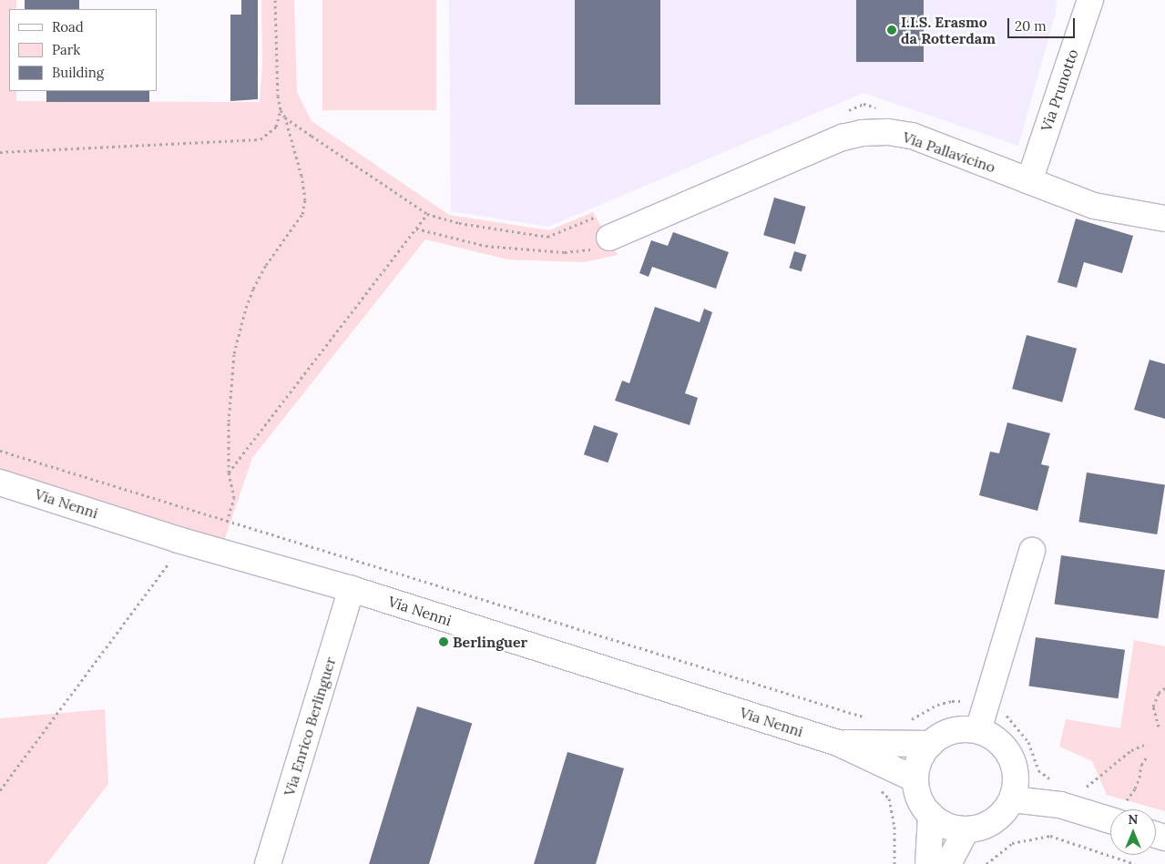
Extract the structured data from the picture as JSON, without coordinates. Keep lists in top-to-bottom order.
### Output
{
  "streets": {
    "street": [
      "Via Prunotto",
      "Via Pallavicino",
      "Via Nenni",
      "Via Enrico Berlinguer"
    ]
  },
  "crossings": [
    ["Via Prunotto", "Via Pallavicino"],
    ["Via Nenni", "Via Enrico Berlinguer"]
  ],
  "places": ["I.I.S. Erasmo da Rotterdam", "Berlinguer"],
  "legend": ["Road", "Park", "Building"],
  "scale_bar": "20 m",
  "north": "top"
}
